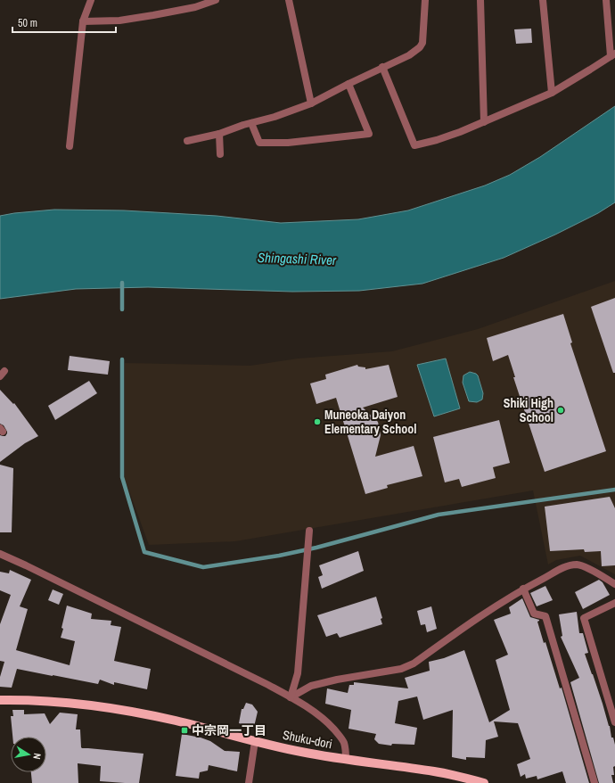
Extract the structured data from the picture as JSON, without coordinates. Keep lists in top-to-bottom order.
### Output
{
  "streets": {
    "main road": ["Shuku-dori"]
  },
  "water": ["Shingashi River"],
  "places": {
    "other": ["Shiki High School", "Muneoka Daiyon Elementary School"],
    "transit": ["中宗岡一丁目"]
  },
  "scale_bar": "50 m",
  "north": "right"
}
